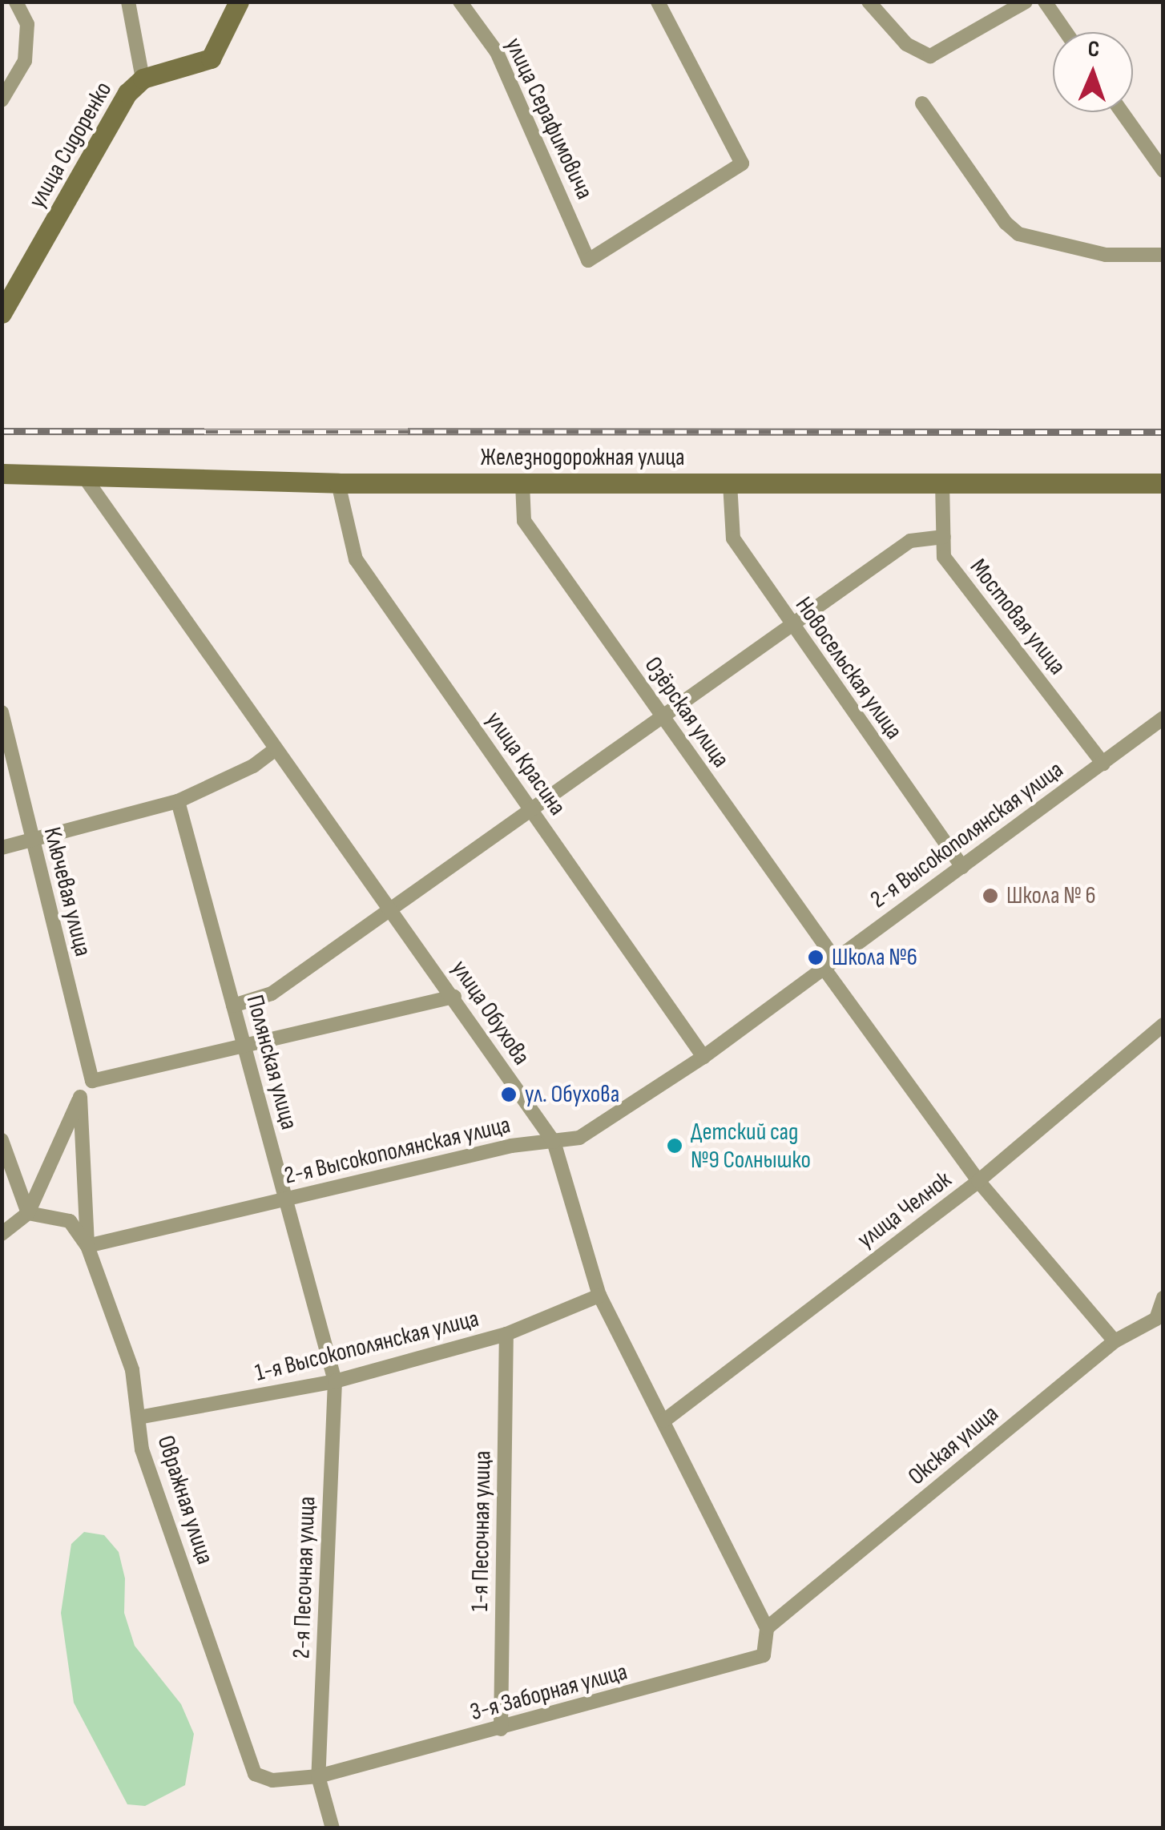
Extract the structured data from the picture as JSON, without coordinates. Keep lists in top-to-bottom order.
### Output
{
  "streets": {
    "street": [
      "улица Серафимовича",
      "улица Сидоренко",
      "Железнодорожная улица",
      "Мостовая улица",
      "Новосельская улица",
      "Озёрская улица",
      "улица Красина",
      "2-я Высокополянская улица",
      "Ключевая улица",
      "улица Обухова",
      "Полянская улица",
      "улица Челнок",
      "1-я Высокополянская улица",
      "Окская улица",
      "Овражная улица",
      "1-я Песочная улица",
      "2-я Песочная улица",
      "3-я Заборная улица"
    ]
  },
  "crossings": [
    ["Железнодорожная улица", "Мостовая улица"],
    ["Железнодорожная улица", "Новосельская улица"],
    ["Железнодорожная улица", "Озёрская улица"],
    ["Железнодорожная улица", "улица Красина"],
    ["Железнодорожная улица", "улица Обухова"],
    ["Мостовая улица", "2-я Высокополянская улица"],
    ["Новосельская улица", "2-я Высокополянская улица"],
    ["Озёрская улица", "2-я Высокополянская улица"],
    ["Озёрская улица", "улица Челнок"],
    ["Озёрская улица", "Окская улица"],
    ["улица Красина", "2-я Высокополянская улица"],
    ["2-я Высокополянская улица", "улица Обухова"],
    ["2-я Высокополянская улица", "Полянская улица"],
    ["2-я Высокополянская улица", "Овражная улица"],
    ["улица Обухова", "улица Челнок"],
    ["улица Обухова", "1-я Высокополянская улица"],
    ["улица Обухова", "Окская улица"],
    ["улица Обухова", "3-я Заборная улица"],
    ["Полянская улица", "1-я Высокополянская улица"],
    ["Полянская улица", "2-я Песочная улица"],
    ["1-я Высокополянская улица", "Овражная улица"],
    ["1-я Высокополянская улица", "1-я Песочная улица"],
    ["1-я Высокополянская улица", "2-я Песочная улица"],
    ["Окская улица", "3-я Заборная улица"],
    ["Овражная улица", "2-я Песочная улица"],
    ["Овражная улица", "3-я Заборная улица"],
    ["1-я Песочная улица", "3-я Заборная улица"],
    ["2-я Песочная улица", "3-я Заборная улица"]
  ],
  "places": [
    "Школа № 6",
    "Школа №6",
    "ул. Обухова",
    "Детский сад №9 Солнышко"
  ],
  "north": "top"
}
